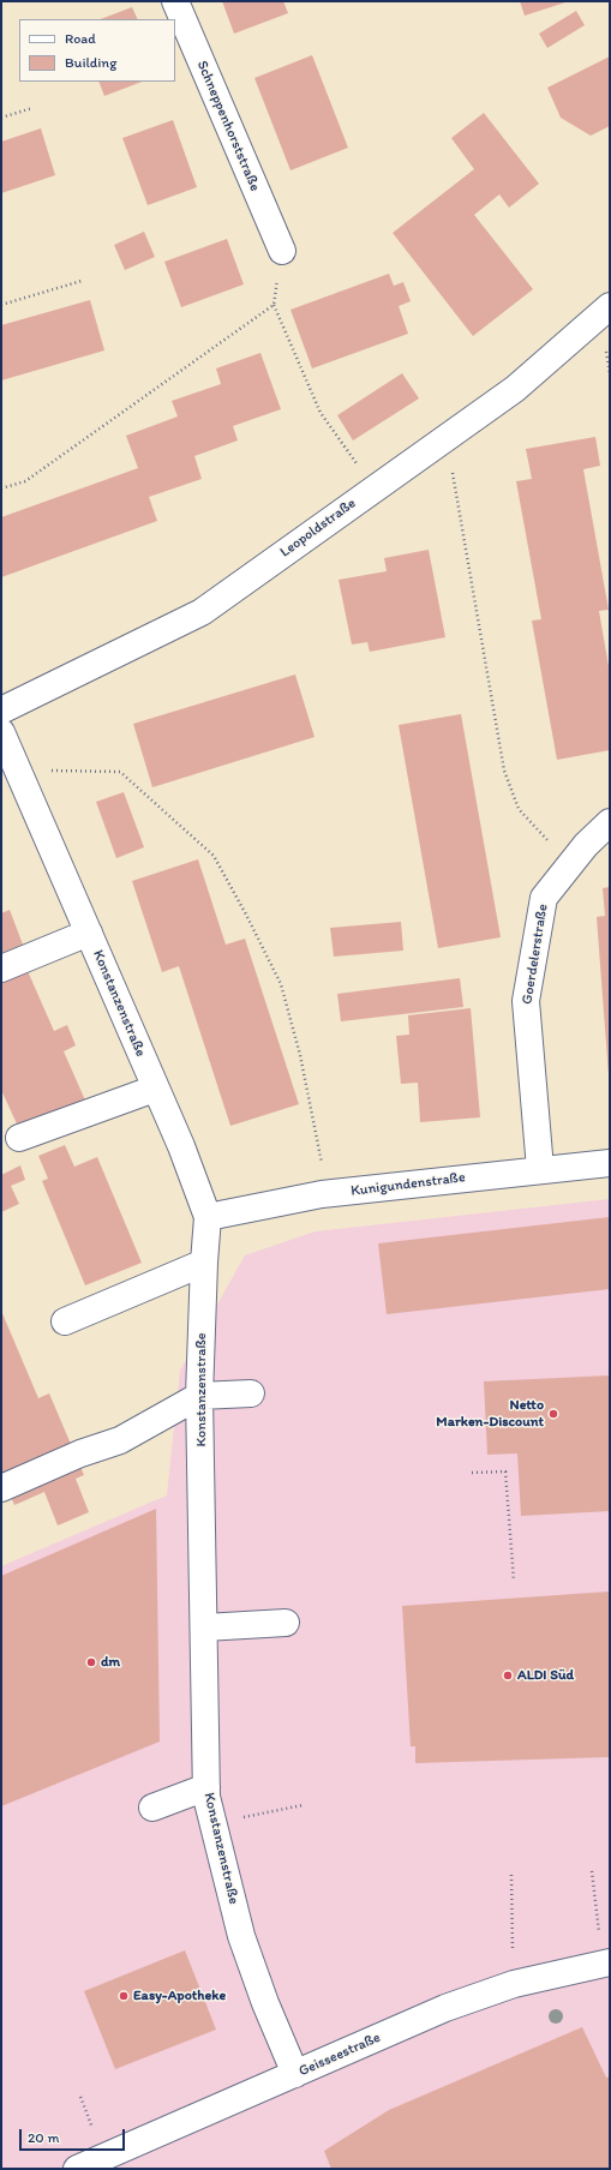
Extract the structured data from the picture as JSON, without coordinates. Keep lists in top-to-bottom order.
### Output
{
  "streets": {
    "street": [
      "Schneppenhorststraße",
      "Leopoldstraße",
      "Goerdelerstraße",
      "Konstanzenstraße",
      "Kunigundenstraße",
      "Geisseestraße"
    ]
  },
  "crossings": [
    ["Goerdelerstraße", "Kunigundenstraße"],
    ["Konstanzenstraße", "Kunigundenstraße"],
    ["Konstanzenstraße", "Geisseestraße"]
  ],
  "places": [
    "Netto Marken-Discount",
    "dm",
    "ALDI Süd",
    "Easy-Apotheke"
  ],
  "legend": ["Road", "Building"],
  "scale_bar": "20 m"
}
